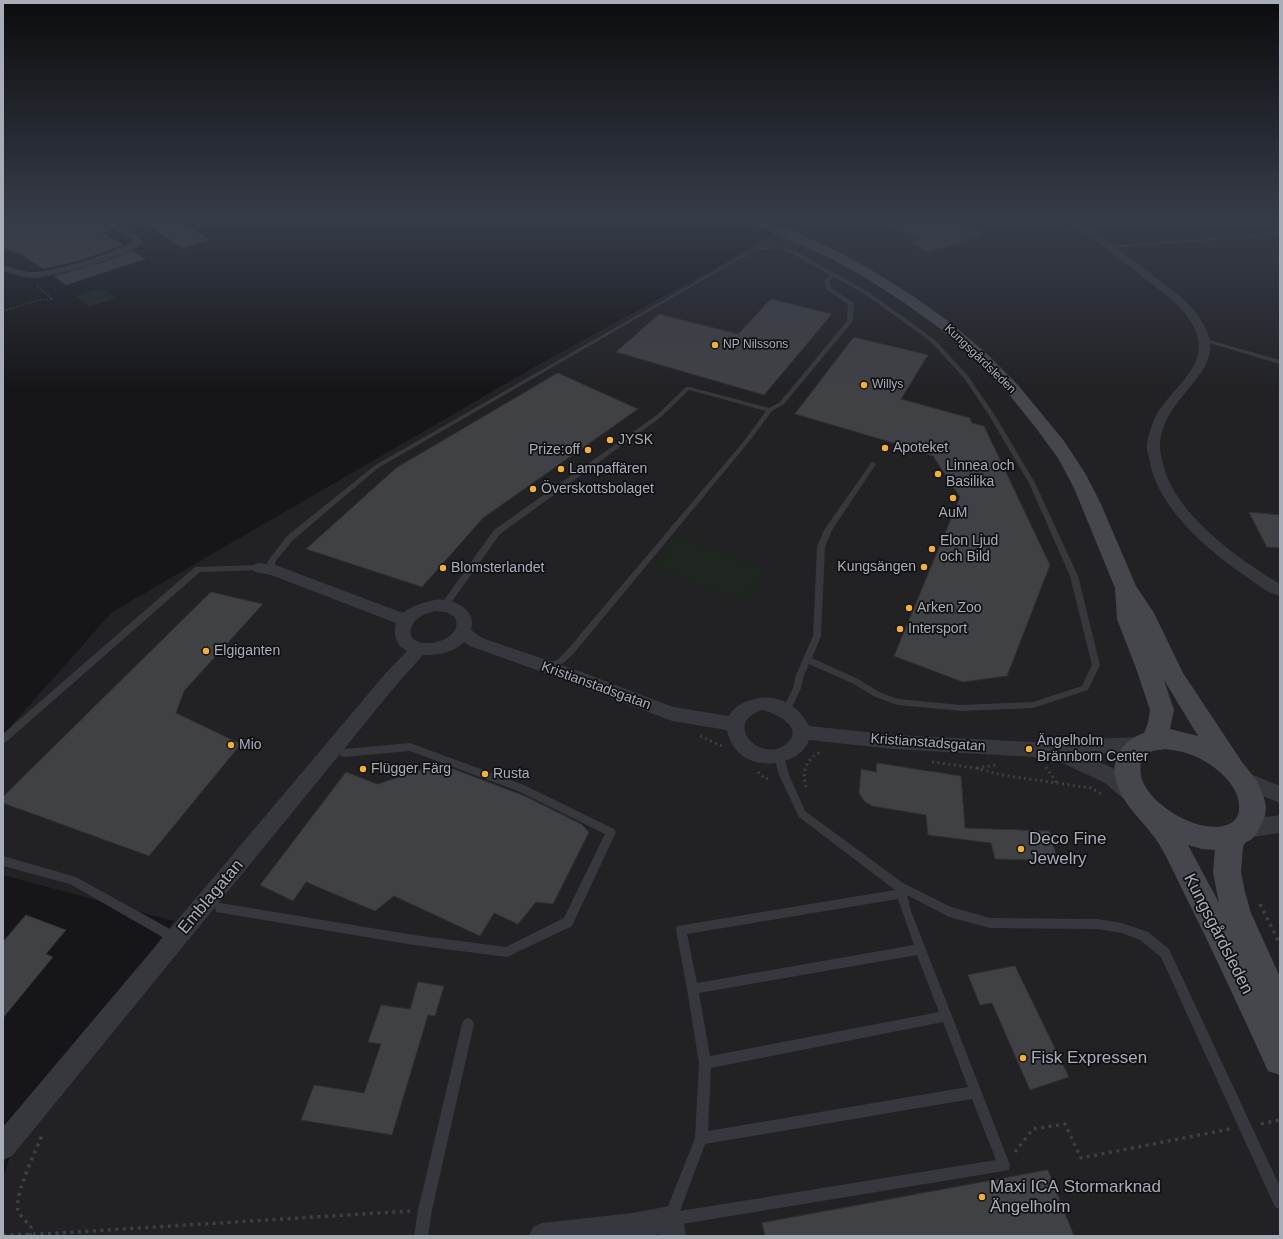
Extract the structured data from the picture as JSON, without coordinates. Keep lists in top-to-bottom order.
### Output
{
  "streets": {
    "main road": ["Kungsgårdsleden"],
    "street": ["Kristianstadsgatan", "Emblagatan"]
  },
  "crossings": [
    ["Kungsgårdsleden", "Kristianstadsgatan"],
    ["Kristianstadsgatan", "Emblagatan"]
  ],
  "places": [
    "NP Nilssons",
    "Willys",
    "JYSK",
    "Apoteket",
    "Prize:off",
    "Lampaffären",
    "Linnea och Basilika",
    "Överskottsbolaget",
    "AuM",
    "Elon Ljud och Bild",
    "Kungsängen",
    "Blomsterlandet",
    "Arken Zoo",
    "Intersport",
    "Elgiganten",
    "Mio",
    "Ängelholm Brännborn Center",
    "Flügger Färg",
    "Rusta",
    "Deco Fine Jewelry",
    "Fisk Expressen",
    "Maxi ICA Stormarknad Ängelholm"
  ]
}
